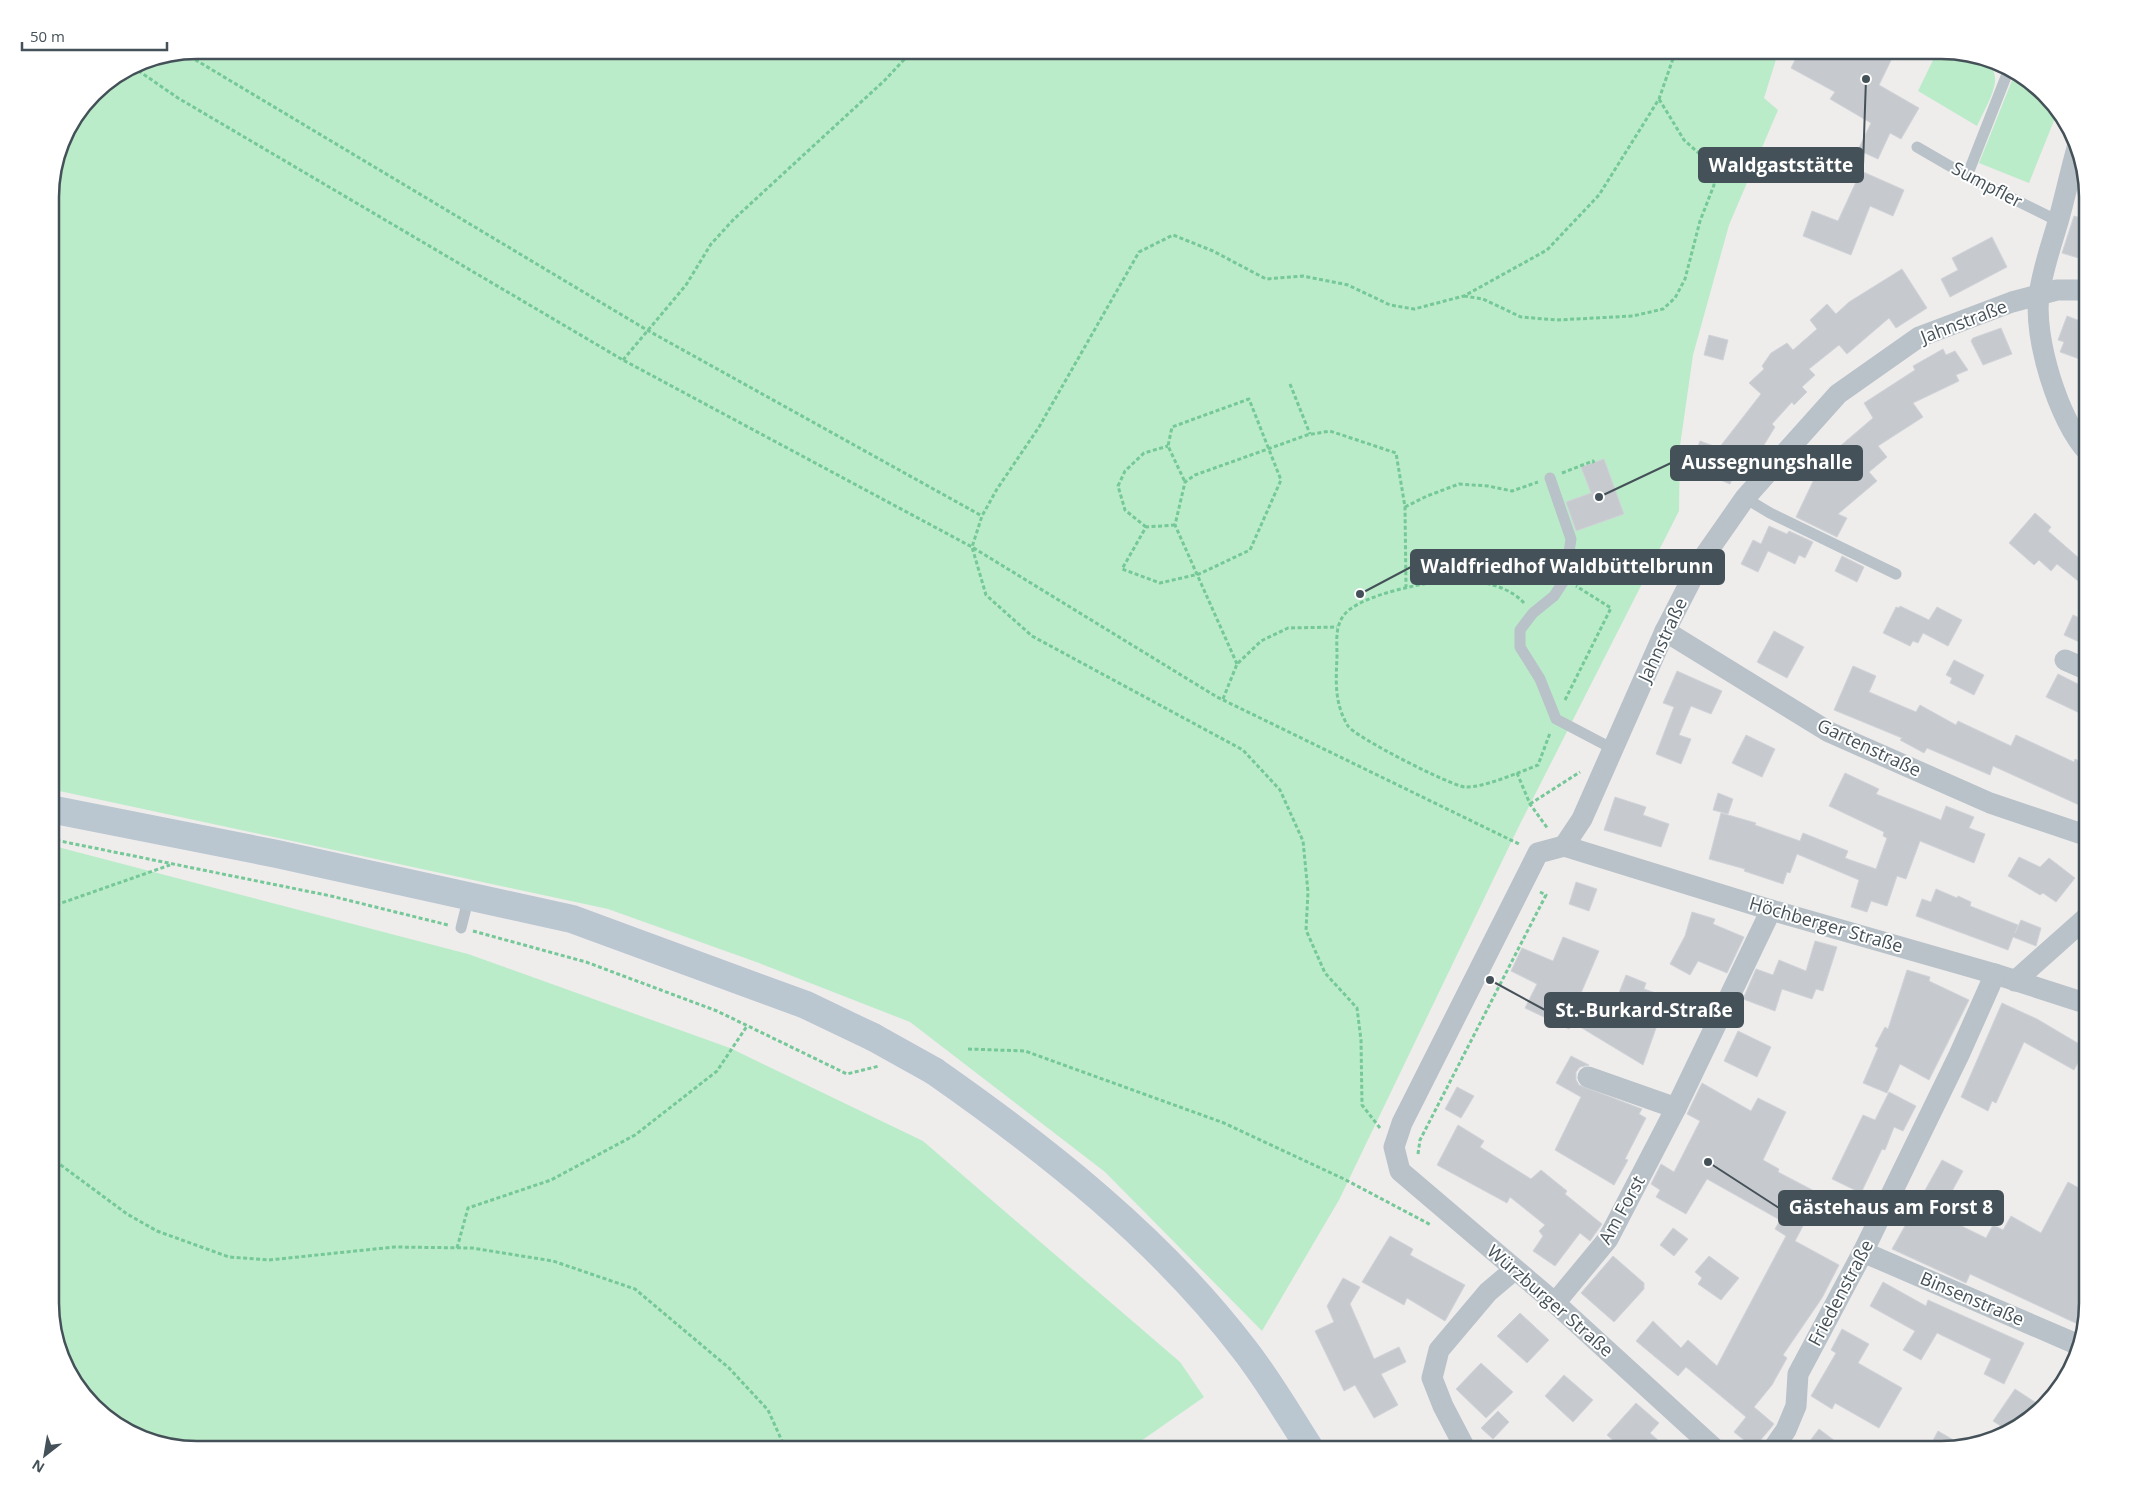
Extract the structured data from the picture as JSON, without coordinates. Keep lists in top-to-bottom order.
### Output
{
  "streets": {
    "street": [
      "Jahnstraße",
      "Gartenstraße",
      "Höchberger Straße",
      "Am Forst",
      "Friedenstraße",
      "Binsenstraße",
      "Würzburger Straße"
    ],
    "lane": ["Sumpfler"]
  },
  "crossings": [
    ["Jahnstraße", "Gartenstraße"],
    ["Jahnstraße", "Höchberger Straße"],
    ["Höchberger Straße", "Am Forst"],
    ["Höchberger Straße", "Friedenstraße"],
    ["Am Forst", "Würzburger Straße"],
    ["Friedenstraße", "Binsenstraße"]
  ],
  "places": [
    "Waldgaststätte",
    "Aussegnungshalle",
    "Waldfriedhof Waldbüttelbrunn",
    "St.-Burkard-Straße",
    "Gästehaus am Forst 8"
  ],
  "scale_bar": "50 m",
  "north": "bottom left"
}
